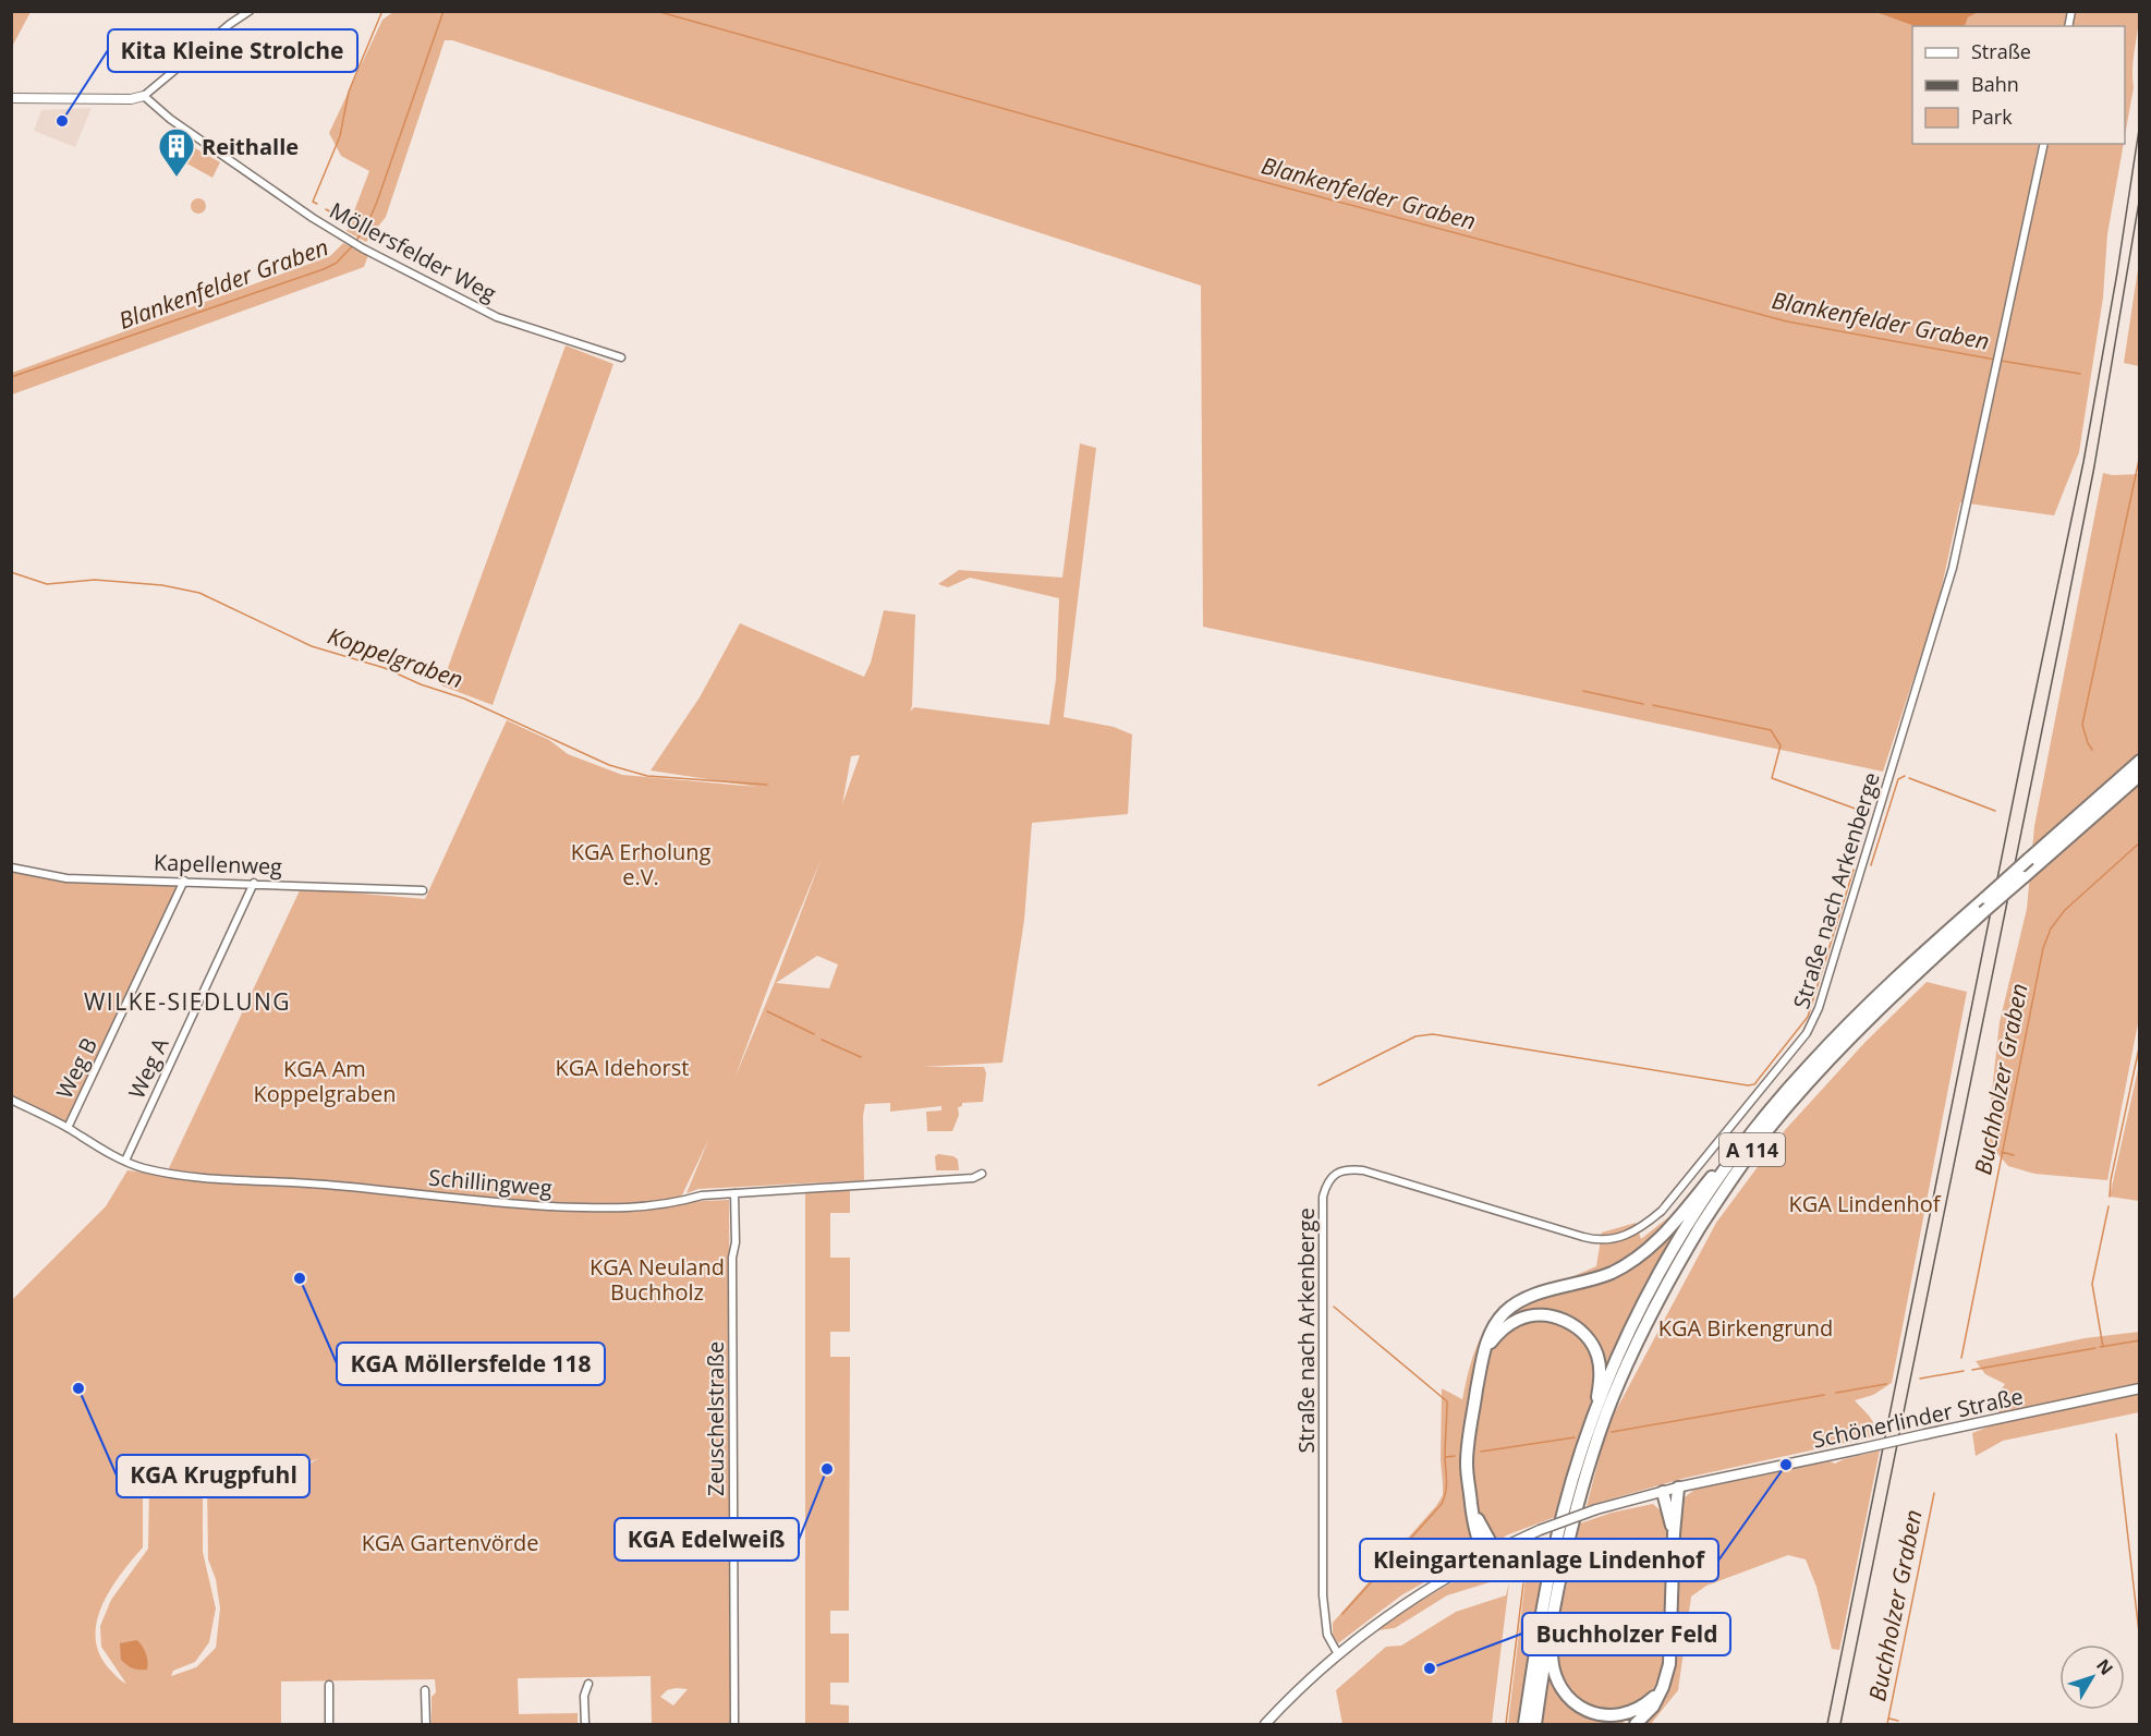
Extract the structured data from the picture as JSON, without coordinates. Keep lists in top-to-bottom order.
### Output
{
  "streets": {
    "highway": ["A 114"],
    "main road": ["Schönerlinder Straße"],
    "street": [
      "Möllersfelder Weg",
      "Kapellenweg",
      "Straße nach Arkenberge",
      "Weg B",
      "Weg A",
      "Schillingweg",
      "Zeuschelstraße"
    ]
  },
  "crossings": [
    ["Kapellenweg", "Weg B"],
    ["Kapellenweg", "Weg A"],
    ["Straße nach Arkenberge", "Schönerlinder Straße"],
    ["Weg B", "Schillingweg"],
    ["Weg A", "Schillingweg"],
    ["Schillingweg", "Zeuschelstraße"]
  ],
  "districts": ["WILKE-SIEDLUNG"],
  "water": ["Blankenfelder Graben", "Koppelgraben", "Buchholzer Graben"],
  "parks": [
    "KGA Erholung e.V.",
    "KGA Idehorst",
    "KGA Am Koppelgraben",
    "KGA Lindenhof",
    "KGA Neuland Buchholz",
    "KGA Birkengrund",
    "KGA Gartenvörde"
  ],
  "places": {
    "other": [
      "Kita Kleine Strolche",
      "KGA Möllersfelde 118",
      "KGA Krugpfuhl",
      "Kleingartenanlage Lindenhof",
      "KGA Edelweiß",
      "Buchholzer Feld"
    ],
    "building": ["Reithalle"]
  },
  "legend": ["Straße", "Bahn", "Park"],
  "north": "top right"
}
